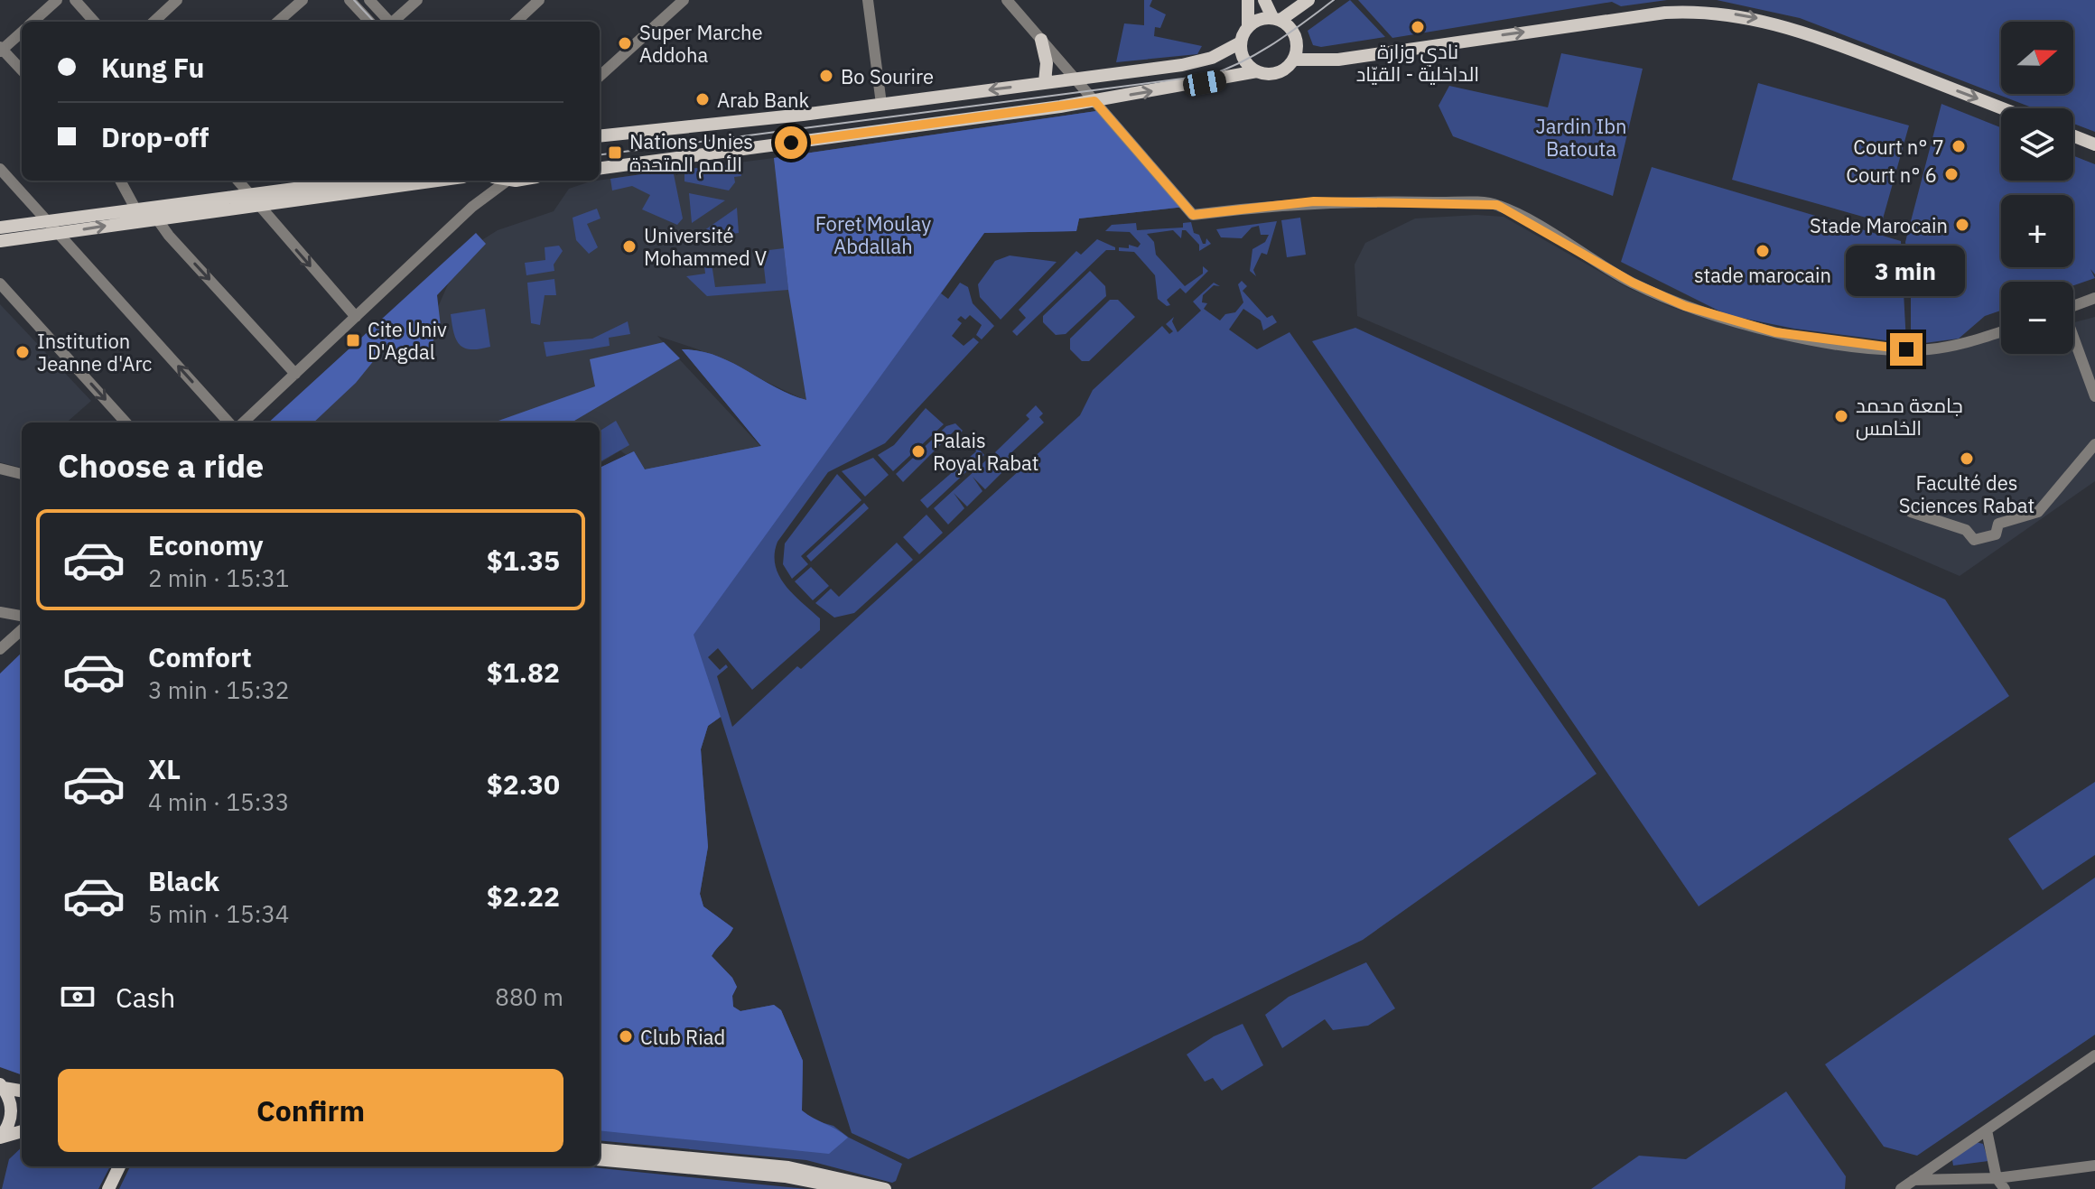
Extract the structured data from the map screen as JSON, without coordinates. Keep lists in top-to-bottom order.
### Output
{
  "parks": ["Jardin Ibn Batouta", "Foret Moulay Abdallah"],
  "places": {
    "other": [
      "نادي وزارة الداخلية - القيّاد",
      "Super Marche Addoha",
      "Bo Sourire",
      "Arab Bank",
      "Court n° 7",
      "Court n° 6",
      "Stade Marocain",
      "Université Mohammed V",
      "stade marocain",
      "Institution Jeanne d'Arc",
      "جامعة محمد الخامس",
      "Palais Royal Rabat",
      "Faculté des Sciences Rabat",
      "Club Riad"
    ],
    "transit": ["Nations Unies الأمم المتحدة", "Cite Univ D'Agdal"]
  },
  "north": "right",
  "page": {
    "map_buttons": ["+", "−"],
    "banner": ["Kung Fu", "Drop-off"],
    "bubble": "3 min",
    "heading": "Choose a ride",
    "list": [
      {
        "name": "Economy",
        "note": "2 min · 15:31",
        "value": "$1.35"
      },
      {
        "name": "Comfort",
        "note": "3 min · 15:32",
        "value": "$1.82"
      },
      {
        "name": "XL",
        "note": "4 min · 15:33",
        "value": "$2.30"
      },
      {
        "name": "Black",
        "note": "5 min · 15:34",
        "value": "$2.22"
      }
    ],
    "pay": ["Cash", "880 m"],
    "buttons": "Confirm"
  }
}
